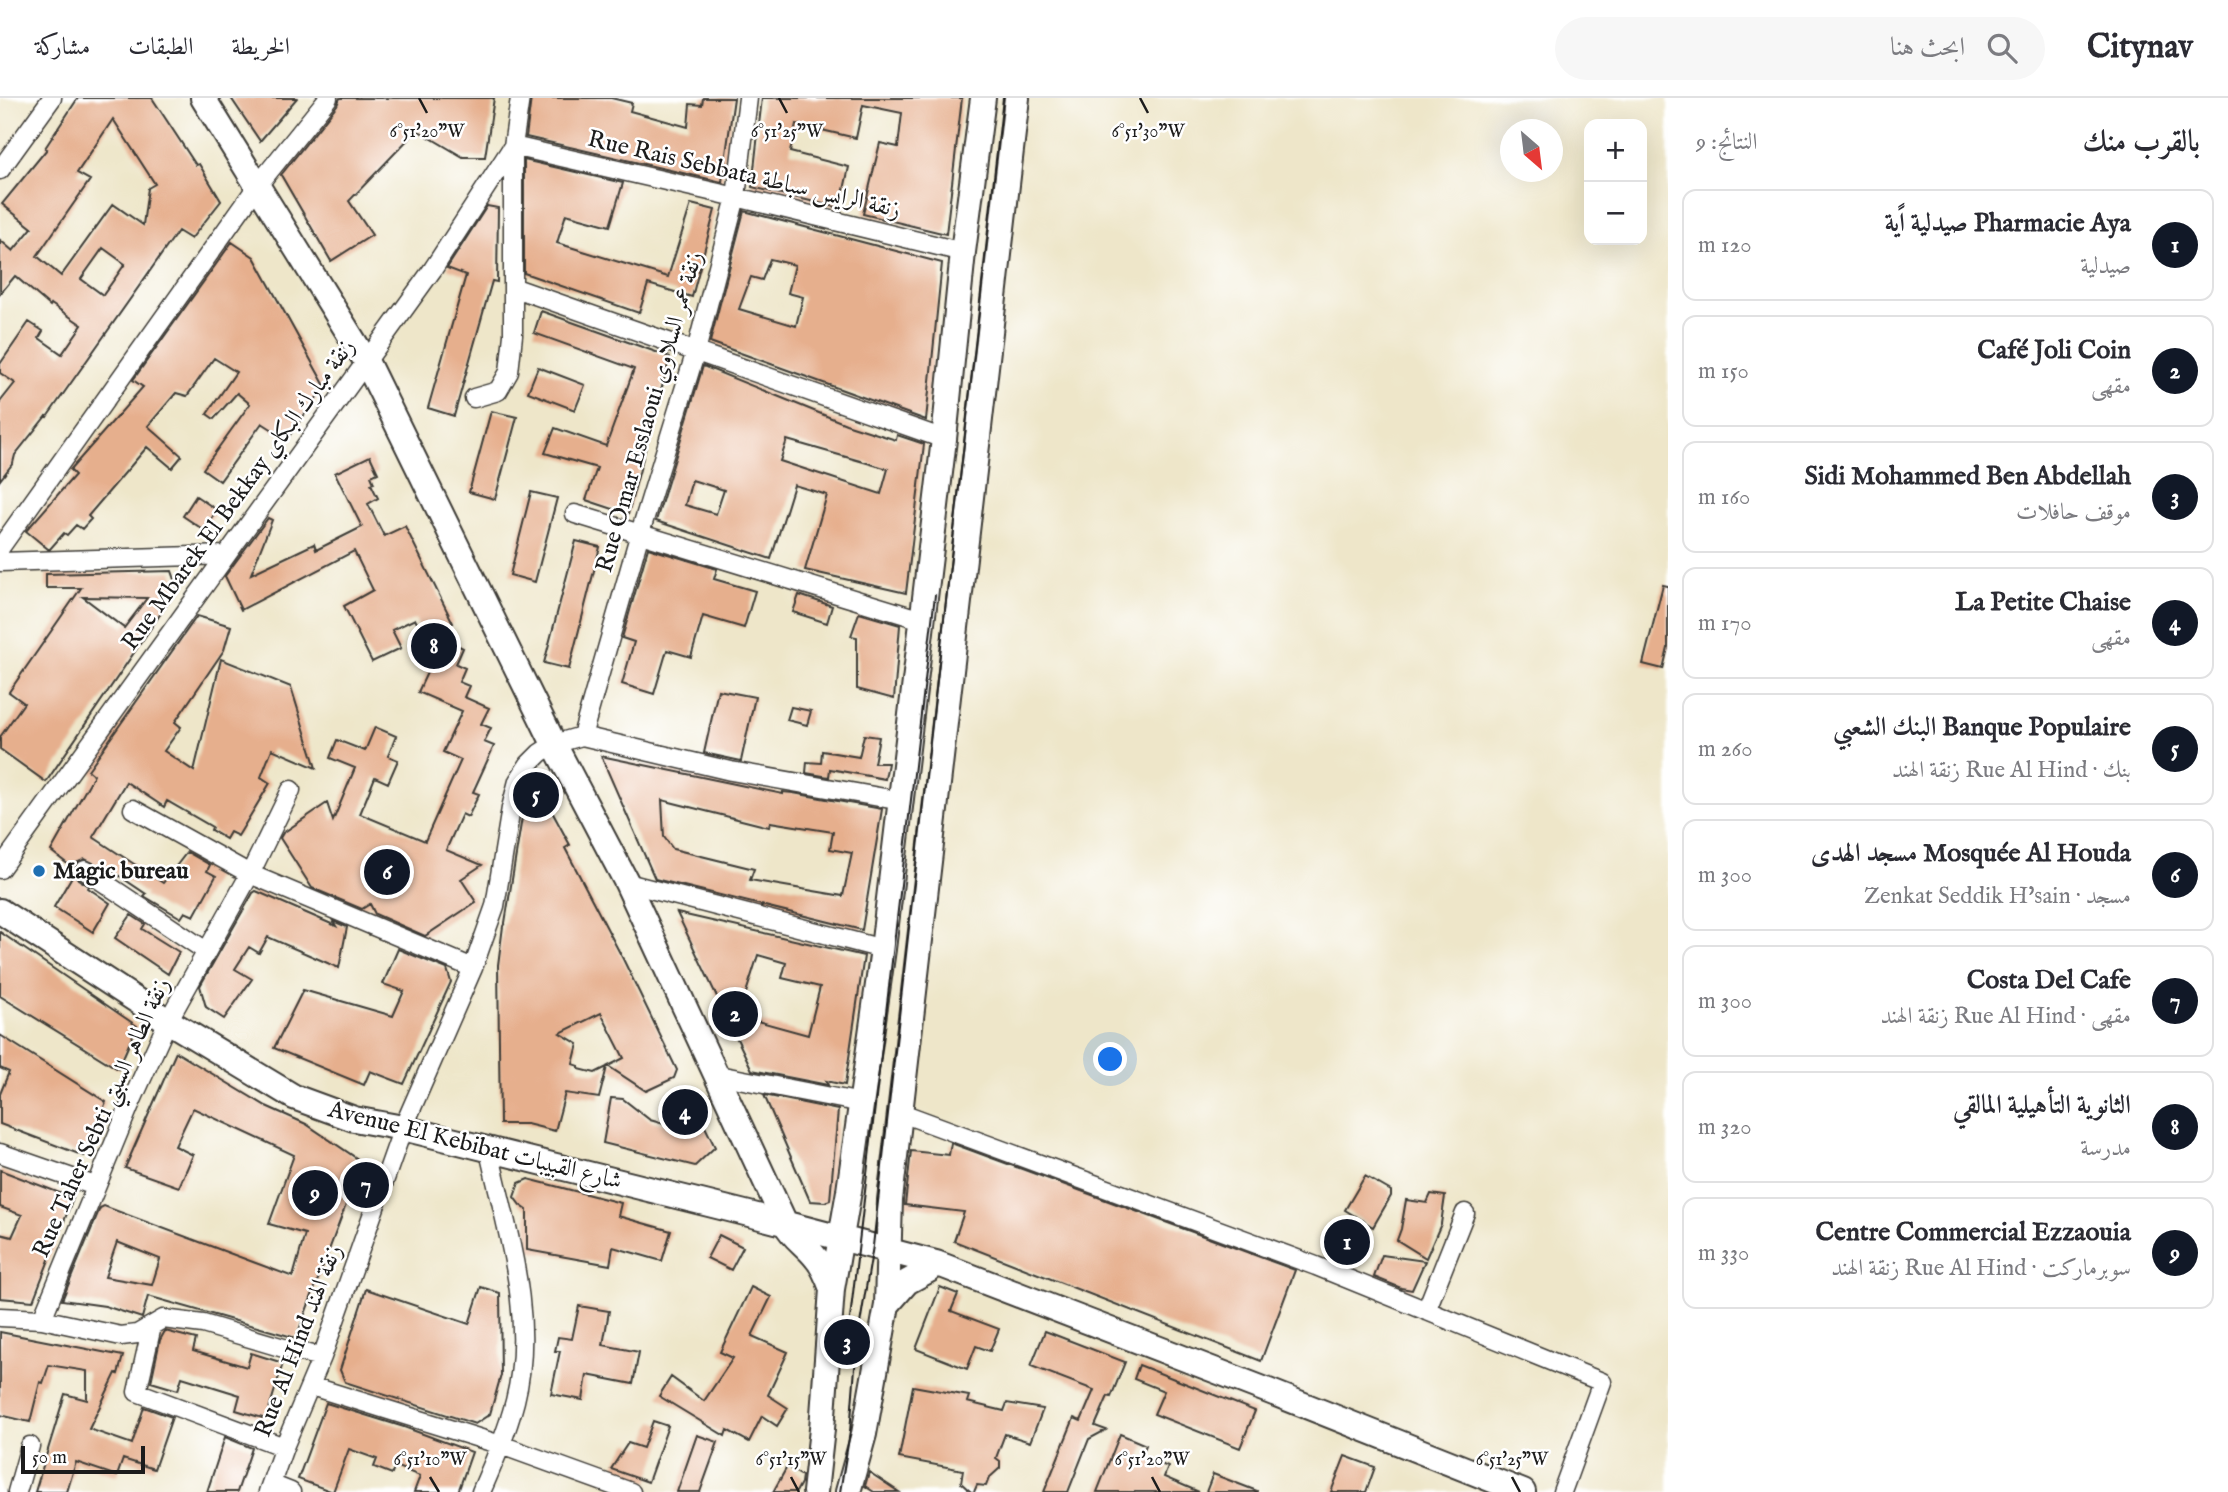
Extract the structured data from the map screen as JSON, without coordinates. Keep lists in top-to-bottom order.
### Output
{
  "streets": {
    "main road": ["Avenue El Kebibat شارع القبيبات"],
    "street": [
      "Rue Rais Sebbata زنقة الرايس سباطة",
      "Rue Omar Esslaoui زنقة عمر السلاوي",
      "Rue Mbarek El Bekkay زنقة مبارك البكاي",
      "Rue Taher Sebti زنقة الطاهر السبتي",
      "Rue Al Hind زنقة الهند"
    ]
  },
  "crossings": [
    ["Rue Rais Sebbata زنقة الرايس سباطة", "Rue Omar Esslaoui زنقة عمر السلاوي"],
    ["Rue Rais Sebbata زنقة الرايس سباطة", "Rue Mbarek El Bekkay زنقة مبارك البكاي"],
    ["Rue Taher Sebti زنقة الطاهر السبتي", "Avenue El Kebibat شارع القبيبات"],
    ["Avenue El Kebibat شارع القبيبات", "Rue Al Hind زنقة الهند"]
  ],
  "places": ["Magic bureau"],
  "scale_bar": "50 m",
  "north": "bottom right",
  "page": {
    "header": "Citynav",
    "search": "ابحث هنا",
    "nav": ["الخريطة", "الطبقات", "مشاركة"],
    "heading": ["بالقرب منك", "النتائج: 9"],
    "map_buttons": ["+", "−"],
    "list": [
      {
        "mark": "1",
        "name": "Pharmacie Aya صيدلية اًية",
        "note": "صيدلية",
        "value": "120 m"
      },
      {
        "mark": "2",
        "name": "Café Joli Coin",
        "note": "مقهى",
        "value": "150 m"
      },
      {
        "mark": "3",
        "name": "Sidi Mohammed Ben Abdellah",
        "note": "موقف حافلات",
        "value": "160 m"
      },
      {
        "mark": "4",
        "name": "La Petite Chaise",
        "note": "مقهى",
        "value": "170 m"
      },
      {
        "mark": "5",
        "name": "Banque Populaire البنك الشعبي",
        "note": "بنك · Rue Al Hind زنقة الهند",
        "value": "260 m"
      },
      {
        "mark": "6",
        "name": "Mosquée Al Houda مسجد الهدى",
        "note": "مسجد · Zenkat Seddik H'sain",
        "value": "300 m"
      },
      {
        "mark": "7",
        "name": "Costa Del Cafe",
        "note": "مقهى · Rue Al Hind زنقة الهند",
        "value": "300 m"
      },
      {
        "mark": "8",
        "name": "الثانوية التأهيلية المالقي",
        "note": "مدرسة",
        "value": "320 m"
      },
      {
        "mark": "9",
        "name": "Centre Commercial Ezzaouia",
        "note": "سوبرماركت · Rue Al Hind زنقة الهند",
        "value": "330 m"
      }
    ],
    "pins": [
      "8",
      "5",
      "6",
      "2",
      "4",
      "7",
      "9",
      "1",
      "3"
    ],
    "scale": "50 m"
  },
  "coordinates": [
    "6°51'20\"W",
    "6°51'25\"W",
    "6°51'30\"W",
    "6°51'10\"W",
    "6°51'15\"W"
  ]
}
